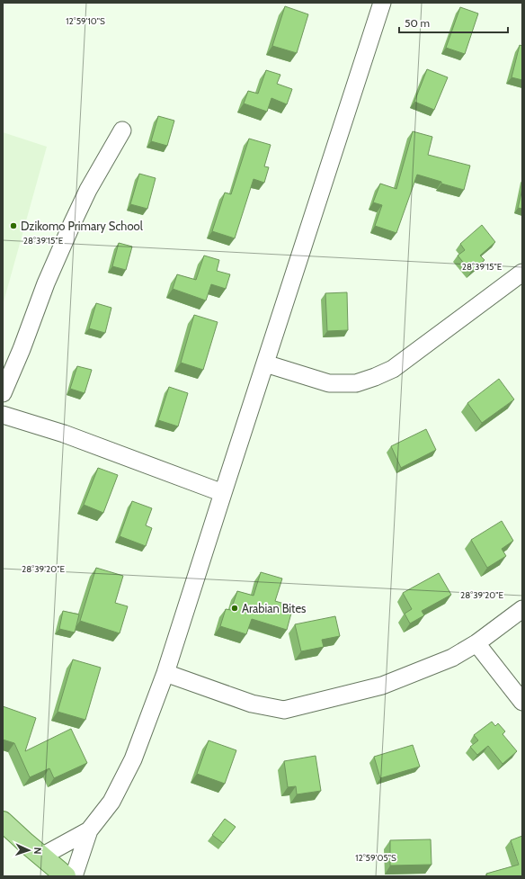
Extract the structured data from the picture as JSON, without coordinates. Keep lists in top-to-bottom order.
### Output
{
  "places": ["Dzikomo Primary School", "Arabian Bites"],
  "scale_bar": "50 m",
  "north": "right",
  "coordinates": [
    "12°59'10\"S",
    "28°39'15\"E",
    "28°39'20\"E",
    "12°59'05\"S"
  ]
}
